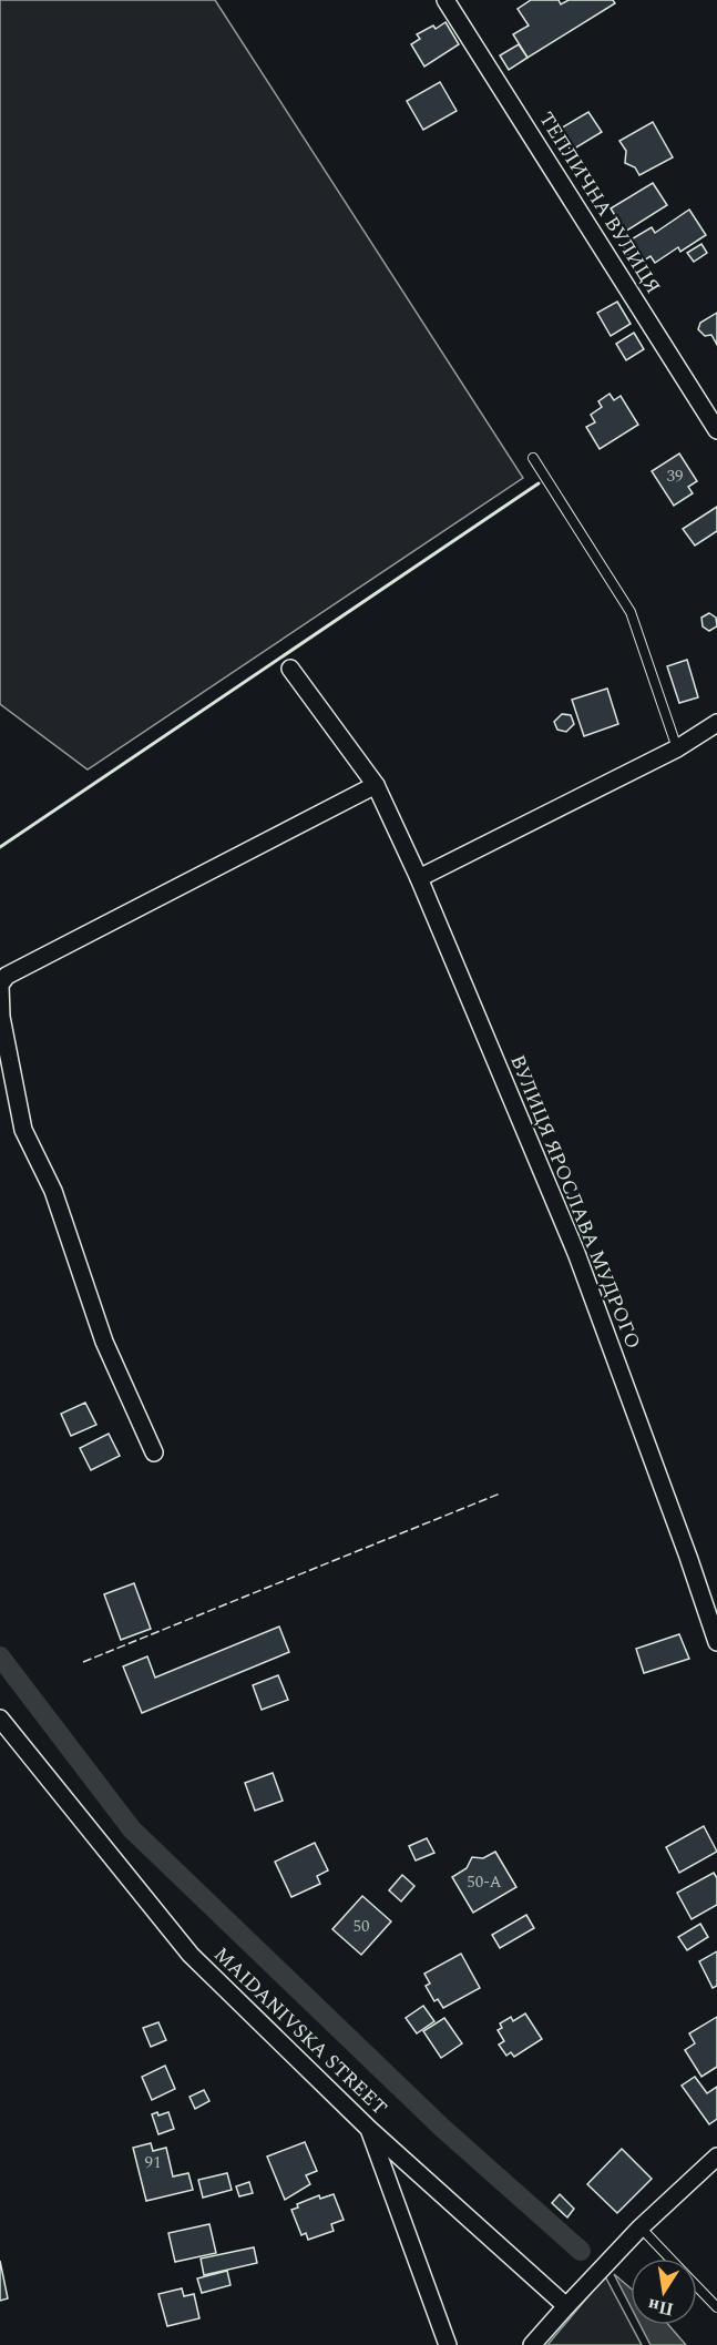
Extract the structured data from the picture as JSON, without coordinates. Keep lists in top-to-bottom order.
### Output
{
  "streets": {
    "street": ["ТЕПЛИЧНА ВУЛИЦЯ", "ВУЛИЦЯ ЯРОСЛАВА МУДРОГО", "MAIDANIVSKA STREET"]
  },
  "house_numbers": [
    "39",
    "50-А",
    "50",
    "91"
  ],
  "north": "bottom"
}
